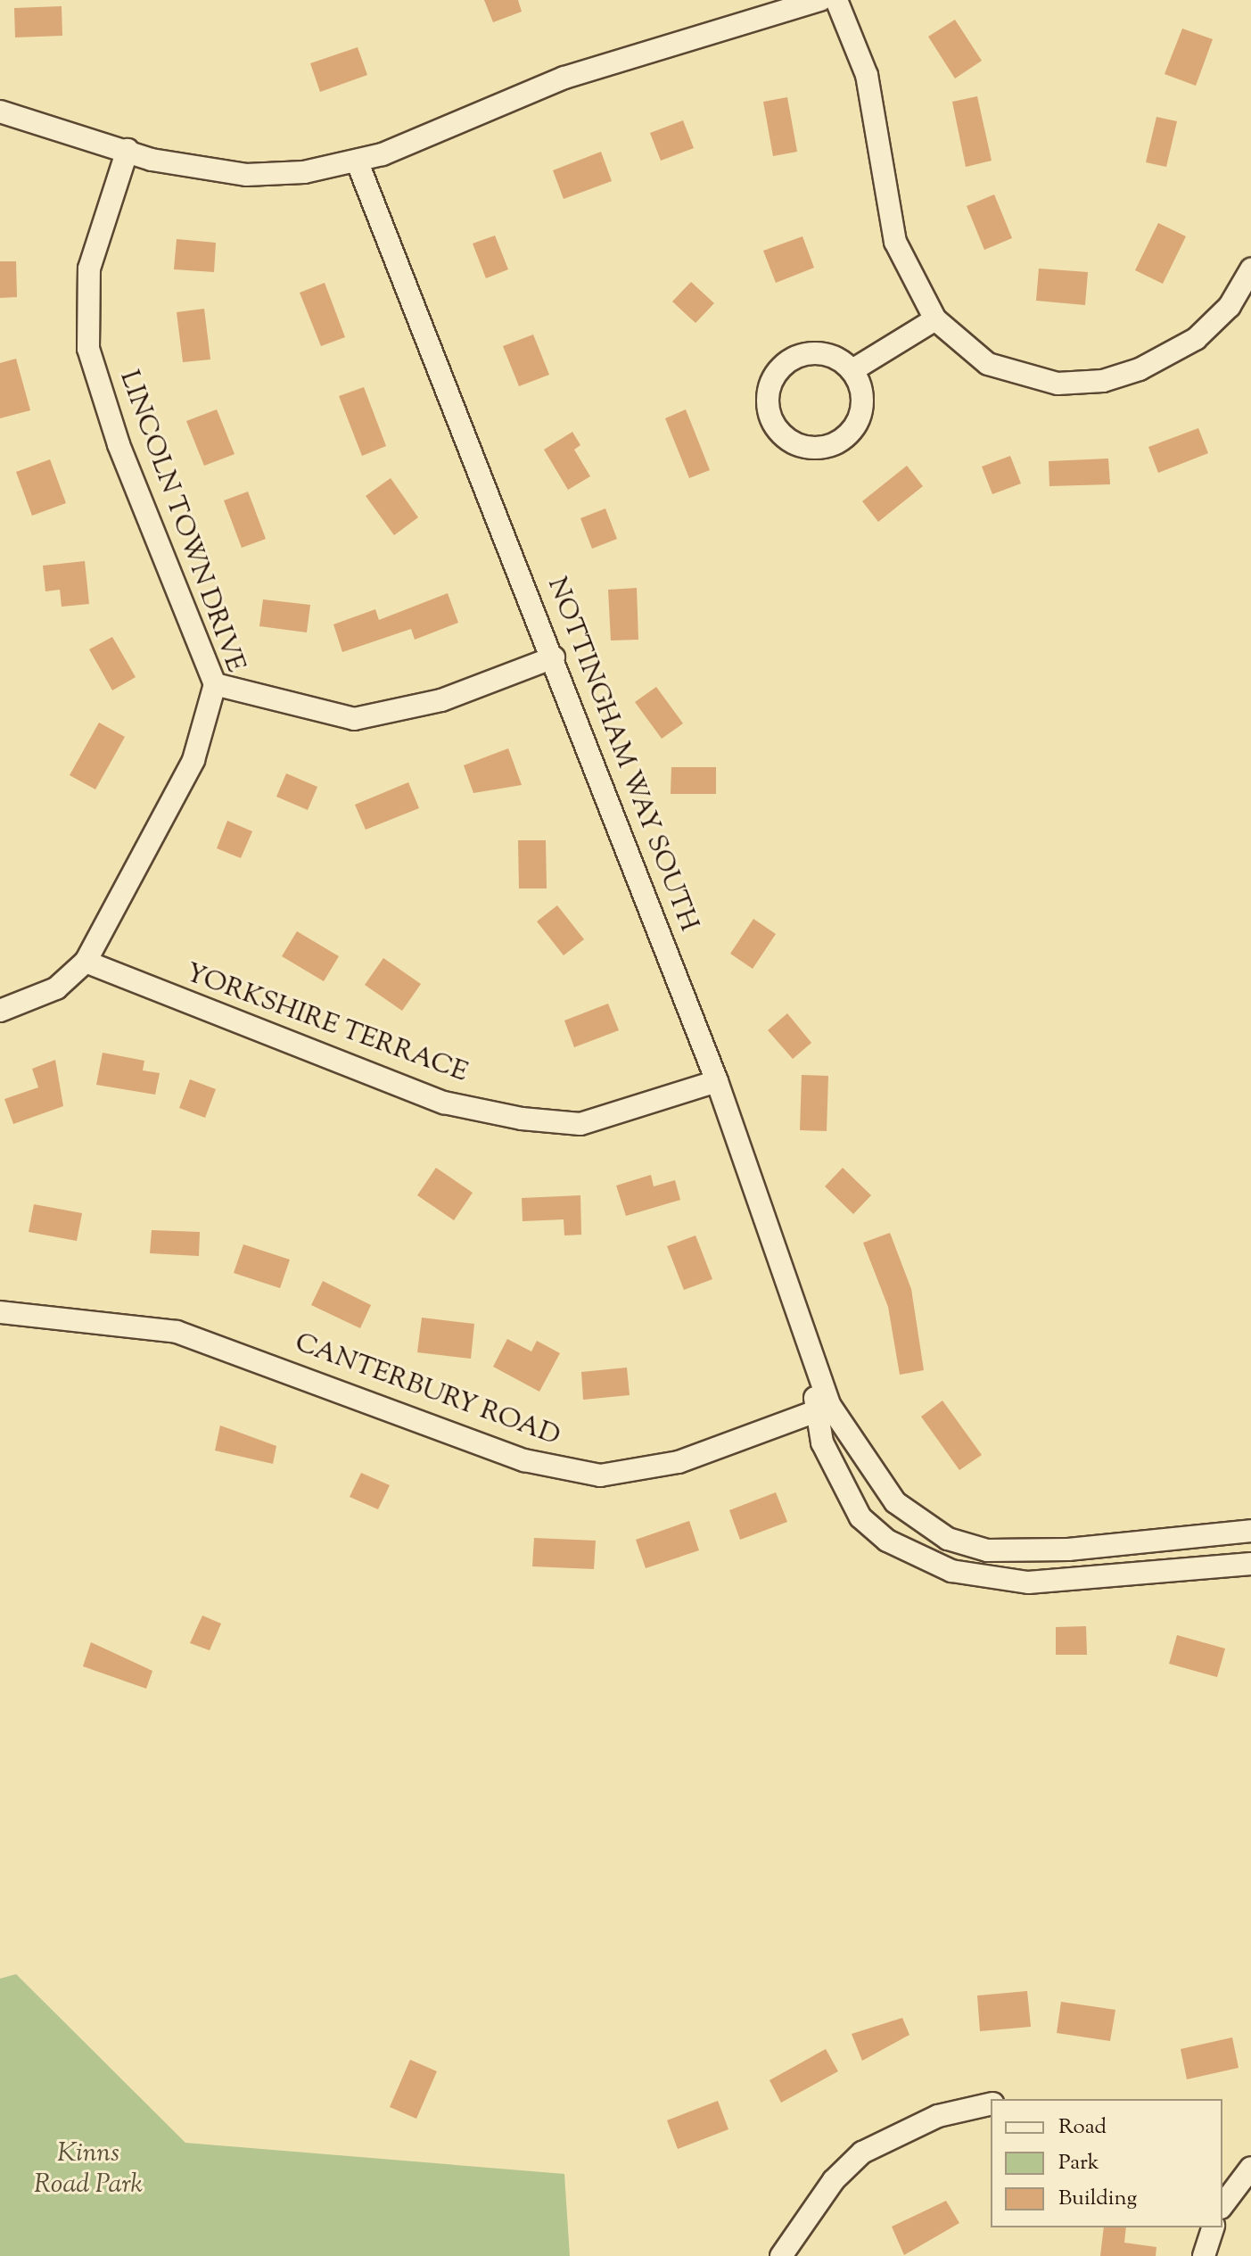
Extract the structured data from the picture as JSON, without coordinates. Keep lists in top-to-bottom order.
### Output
{
  "streets": {
    "street": [
      "LINCOLN TOWN DRIVE",
      "NOTTINGHAM WAY SOUTH",
      "YORKSHIRE TERRACE",
      "CANTERBURY ROAD"
    ]
  },
  "crossings": [
    ["LINCOLN TOWN DRIVE", "YORKSHIRE TERRACE"],
    ["NOTTINGHAM WAY SOUTH", "YORKSHIRE TERRACE"],
    ["NOTTINGHAM WAY SOUTH", "CANTERBURY ROAD"]
  ],
  "parks": ["Kinns Road Park"],
  "legend": ["Road", "Park", "Building"]
}
